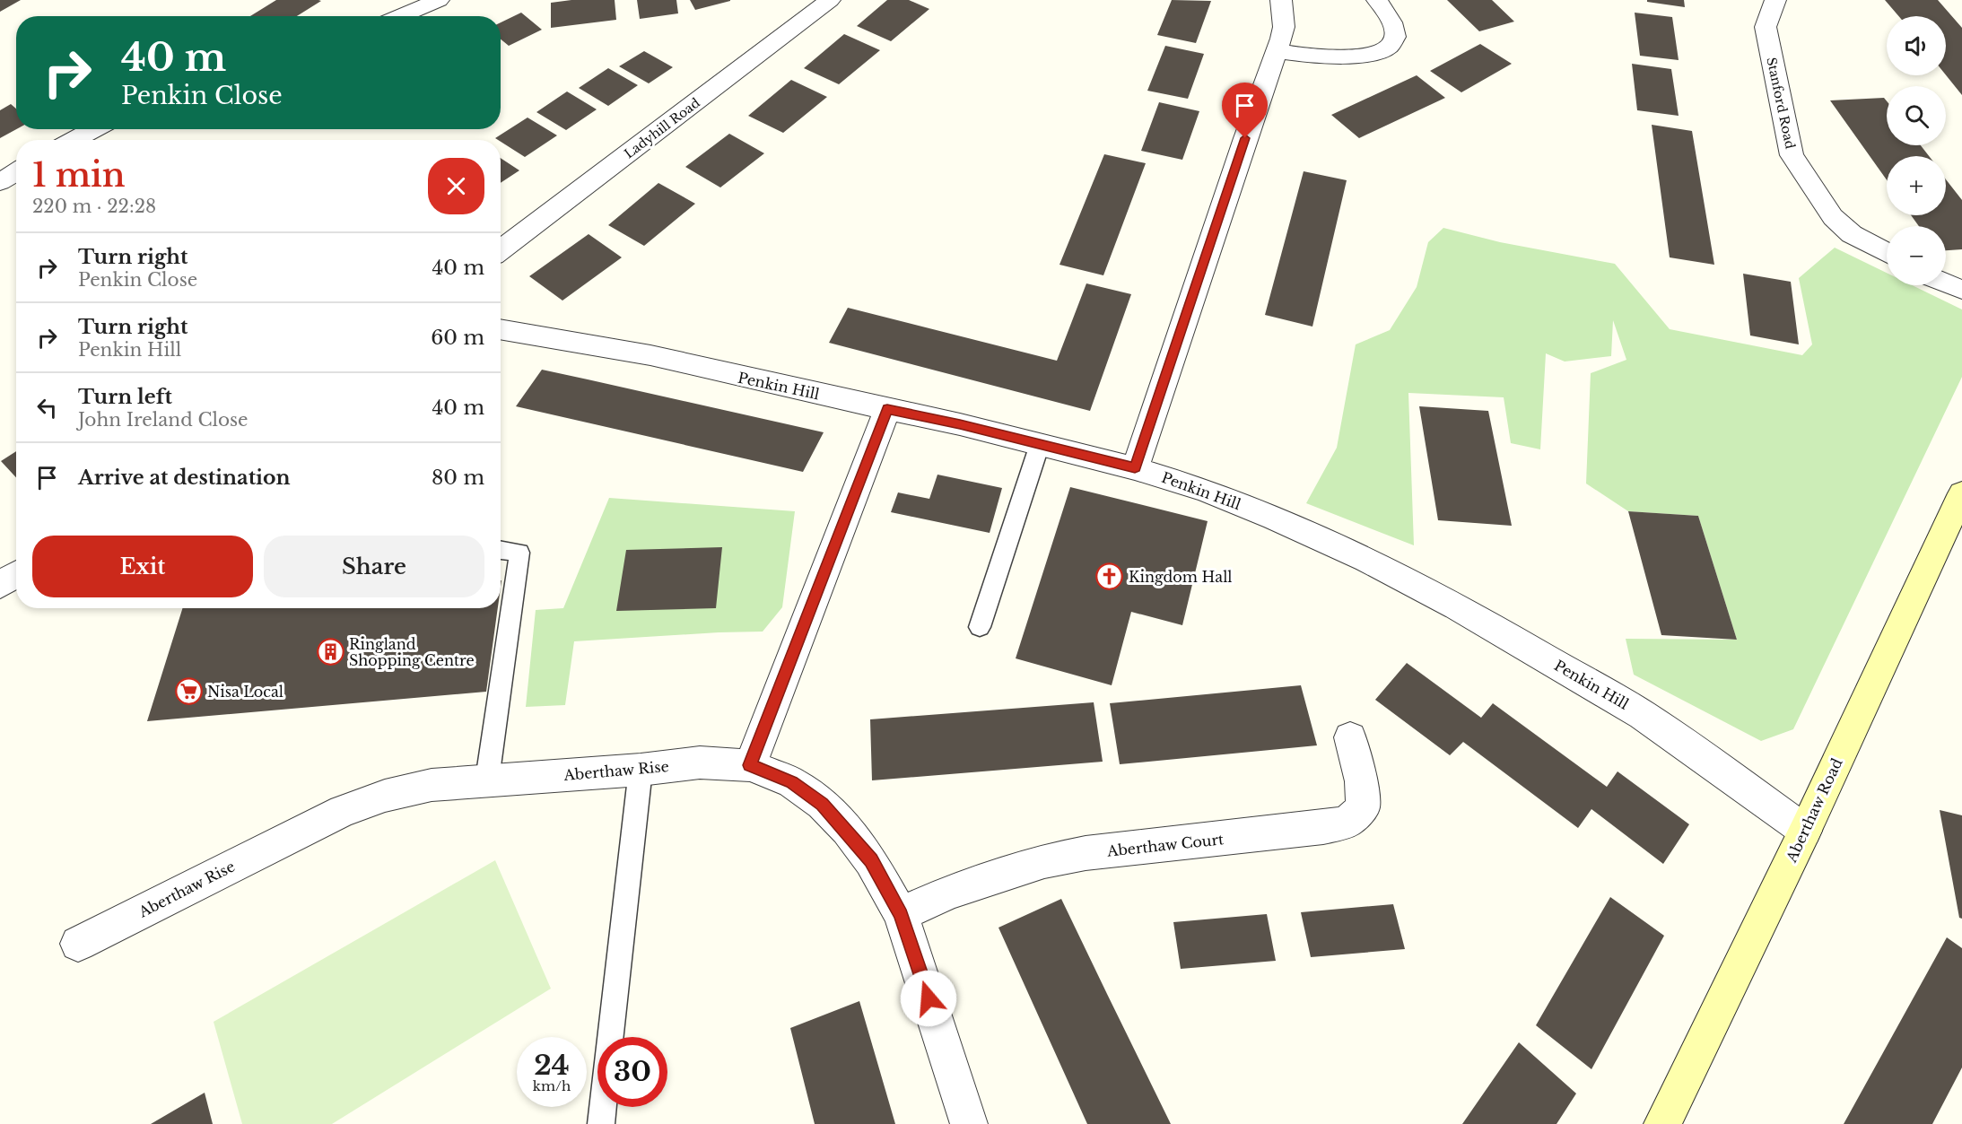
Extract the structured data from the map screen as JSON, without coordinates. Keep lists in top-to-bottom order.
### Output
{
  "streets": {
    "street": [
      "Stanford Road",
      "Ladyhill Road",
      "Penkin Hill",
      "Aberthaw Rise",
      "Aberthaw Road",
      "Aberthaw Court"
    ]
  },
  "crossings": [
    ["Penkin Hill", "Aberthaw Road"],
    ["Aberthaw Rise", "Aberthaw Court"]
  ],
  "places": {
    "church": ["Kingdom Hall"],
    "building": ["Ringland Shopping Centre"],
    "supermarket": ["Nisa Local"]
  },
  "page": {
    "map_buttons": ["+", "−"],
    "turn": ["40 m", "Penkin Close"],
    "heading": ["1 min", "220 m · 22:28"],
    "list": [
      {
        "name": "Turn right",
        "note": "Penkin Close",
        "value": "40 m"
      },
      {
        "name": "Turn right",
        "note": "Penkin Hill",
        "value": "60 m"
      },
      {
        "name": "Turn left",
        "note": "John Ireland Close",
        "value": "40 m"
      },
      {
        "name": "Arrive at destination",
        "value": "80 m"
      }
    ],
    "buttons": ["Exit", "Share"],
    "speed": "24 km/h",
    "limit": "30"
  }
}
